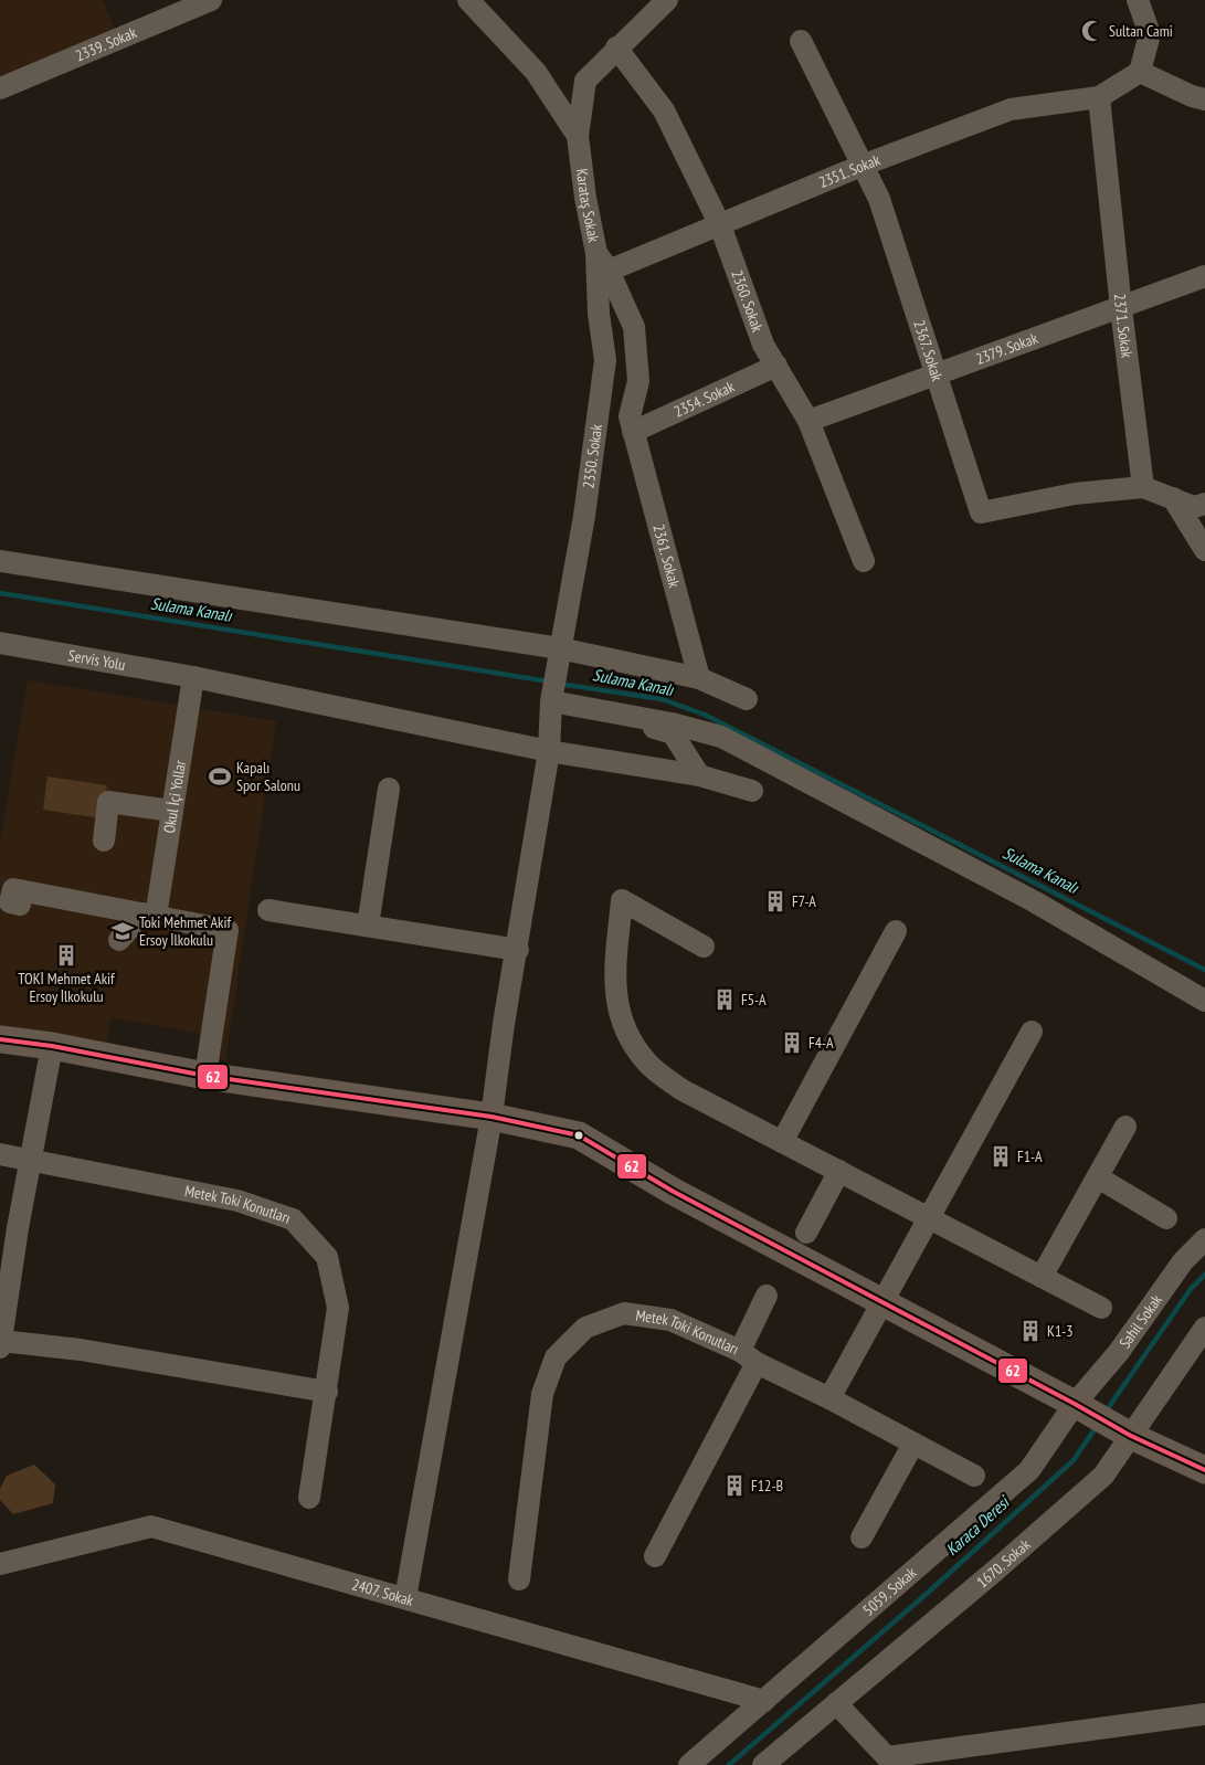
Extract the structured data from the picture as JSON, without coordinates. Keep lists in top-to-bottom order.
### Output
{
  "streets": {
    "street": [
      "2339. Sokak",
      "2351. Sokak",
      "Karataş Sokak",
      "2360. Sokak",
      "2371. Sokak",
      "2379. Sokak",
      "2367. Sokak",
      "2354. Sokak",
      "2350. Sokak",
      "2361. Sokak",
      "Servis Yolu",
      "Okul İçi Yollar",
      "Metek Toki Konutları",
      "Sahil Sokak",
      "1670. Sokak",
      "5059. Sokak",
      "2407. Sokak"
    ]
  },
  "crossings": [
    ["2351. Sokak", "Karataş Sokak"],
    ["2351. Sokak", "2360. Sokak"],
    ["2351. Sokak", "2371. Sokak"],
    ["2351. Sokak", "2367. Sokak"],
    ["2351. Sokak", "2350. Sokak"],
    ["Karataş Sokak", "2360. Sokak"],
    ["Karataş Sokak", "2354. Sokak"],
    ["Karataş Sokak", "2350. Sokak"],
    ["Karataş Sokak", "2361. Sokak"],
    ["2360. Sokak", "2379. Sokak"],
    ["2360. Sokak", "2354. Sokak"],
    ["2371. Sokak", "2379. Sokak"],
    ["2371. Sokak", "2367. Sokak"],
    ["2379. Sokak", "2367. Sokak"],
    ["2354. Sokak", "2361. Sokak"],
    ["2350. Sokak", "Servis Yolu"],
    ["2350. Sokak", "2407. Sokak"],
    ["Servis Yolu", "Okul İçi Yollar"],
    ["Sahil Sokak", "5059. Sokak"],
    ["5059. Sokak", "2407. Sokak"]
  ],
  "water": ["Sulama Kanalı", "Karaca Deresi"],
  "places": {
    "mosque": ["Sultan Cami"],
    "sports": ["Kapalı Spor Salonu"],
    "building": [
      "F7-A",
      "TOKİ Mehmet Akif Ersoy İlkokulu",
      "F5-A",
      "F4-A",
      "F1-A",
      "K1-3",
      "F12-B"
    ],
    "school or university": ["Toki Mehmet Akif Ersoy İlkokulu"]
  },
  "lines": ["transit line 62"]
}
